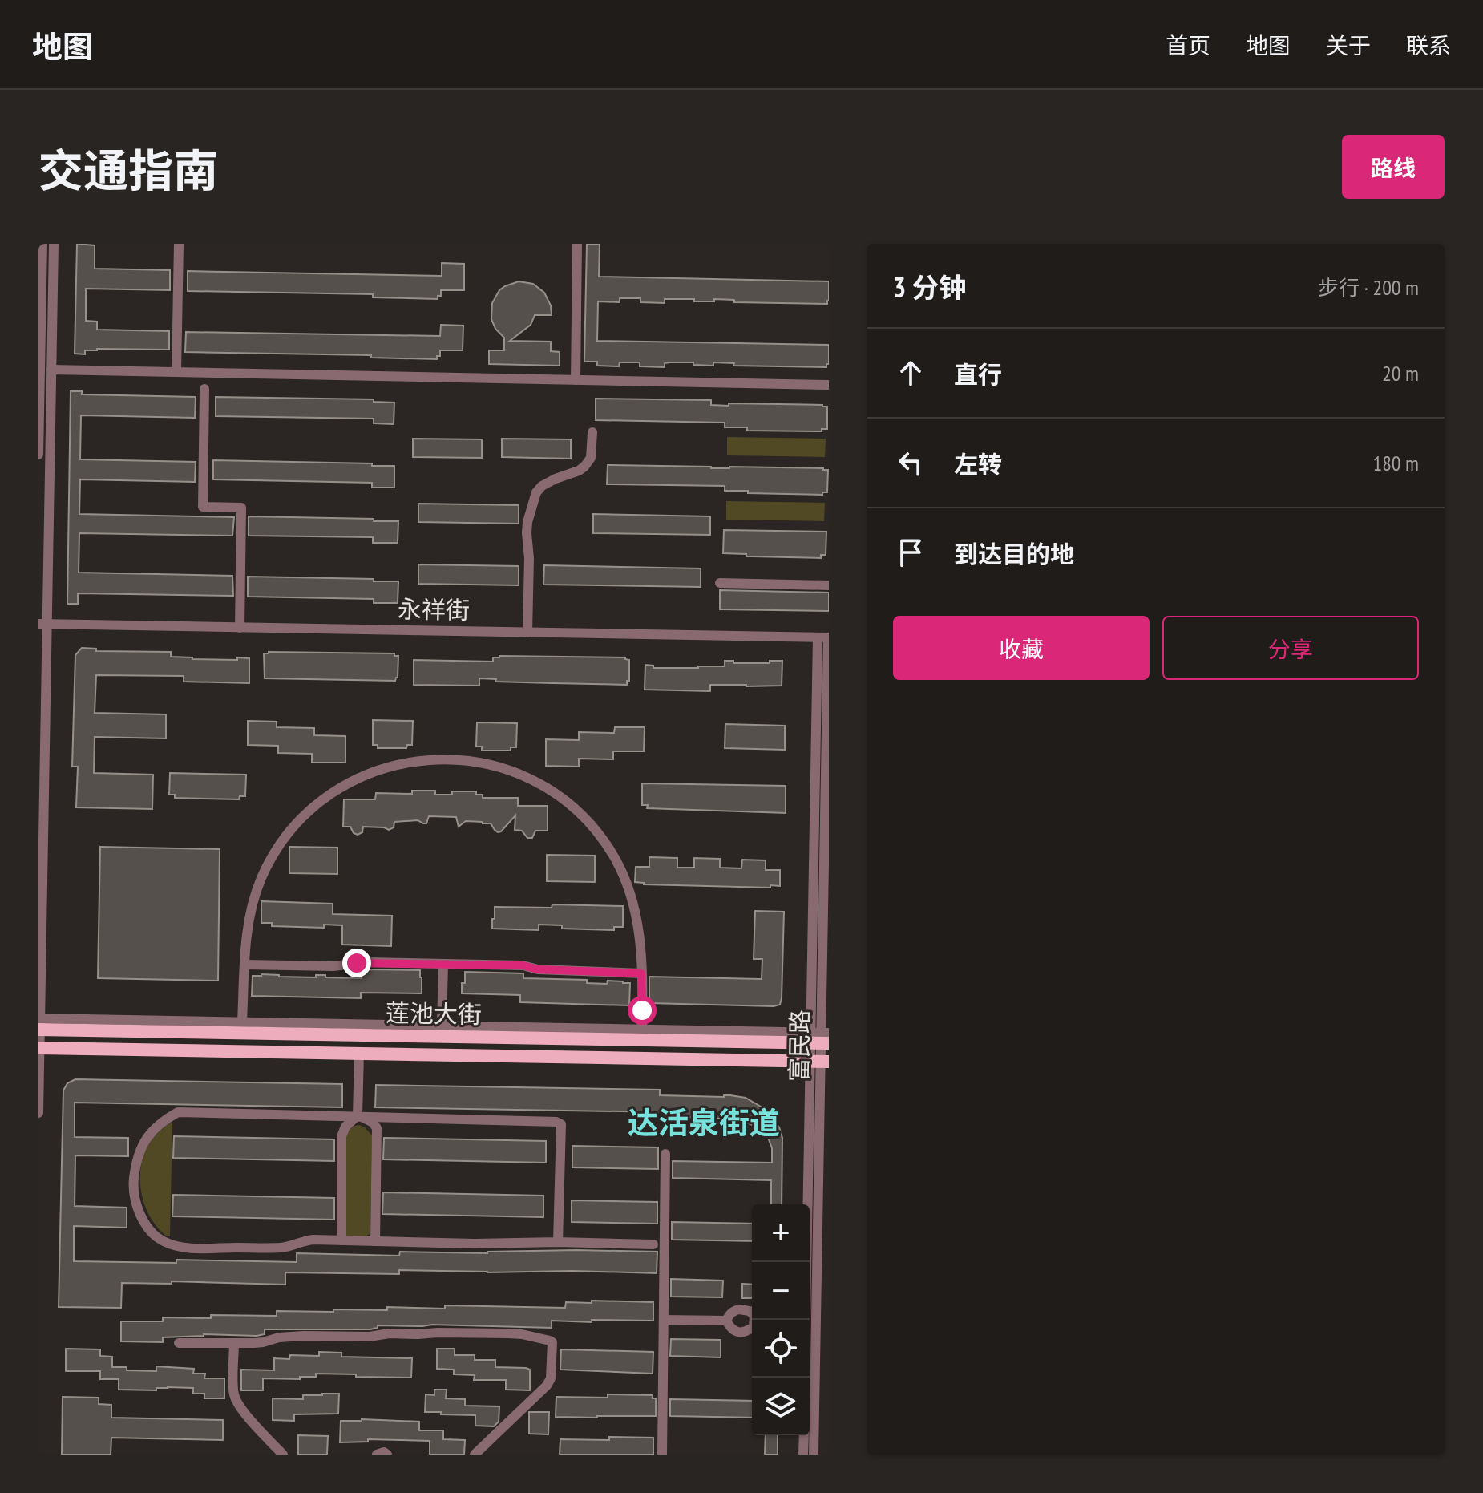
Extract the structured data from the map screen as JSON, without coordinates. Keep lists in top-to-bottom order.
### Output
{
  "streets": {
    "main road": ["莲池大街"],
    "street": ["永祥街", "富民路"]
  },
  "crossings": [
    ["永祥街", "富民路"],
    ["莲池大街", "富民路"]
  ],
  "districts": ["达活泉街道"],
  "page": {
    "header": "地图",
    "nav": [
      "首页",
      "地图",
      "关于",
      "联系"
    ],
    "title": "交通指南",
    "buttons": [
      "路线",
      ["收藏", "分享"]
    ],
    "heading": ["3 分钟", "步行 · 200 m"],
    "list": [
      ["直行", "20 m"],
      ["左转", "180 m"],
      "到达目的地"
    ],
    "map_buttons": ["+", "−"]
  }
}
